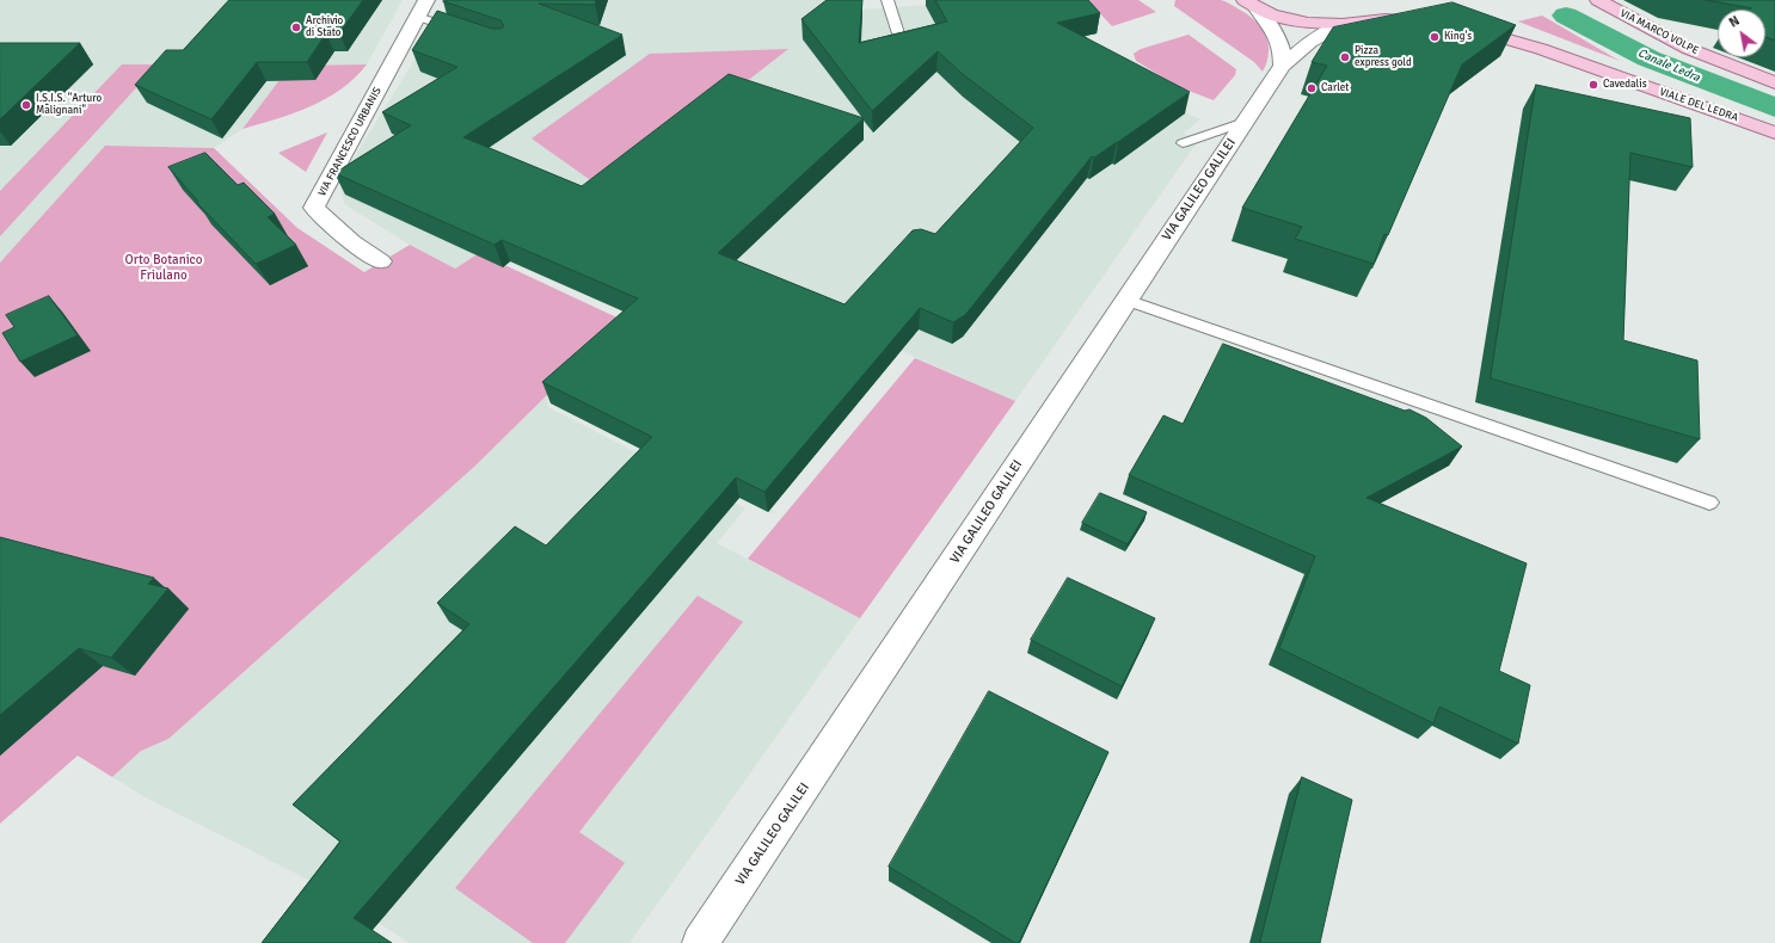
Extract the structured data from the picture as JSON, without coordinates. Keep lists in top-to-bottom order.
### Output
{
  "streets": {
    "main road": ["VIA MARCO VOLPE", "VIALE DEL LEDRA"],
    "street": ["VIA FRANCESCO URBANIS", "VIA GALILEO GALILEI"]
  },
  "water": ["Canale Ledra"],
  "parks": ["Orto Botanico Friulano"],
  "places": [
    "Archivio di Stato",
    "King's",
    "Pizza express gold",
    "Cavedalis",
    "Carlet",
    "I.S.I.S. \"Arturo Malignani\""
  ],
  "north": "top left"
}
